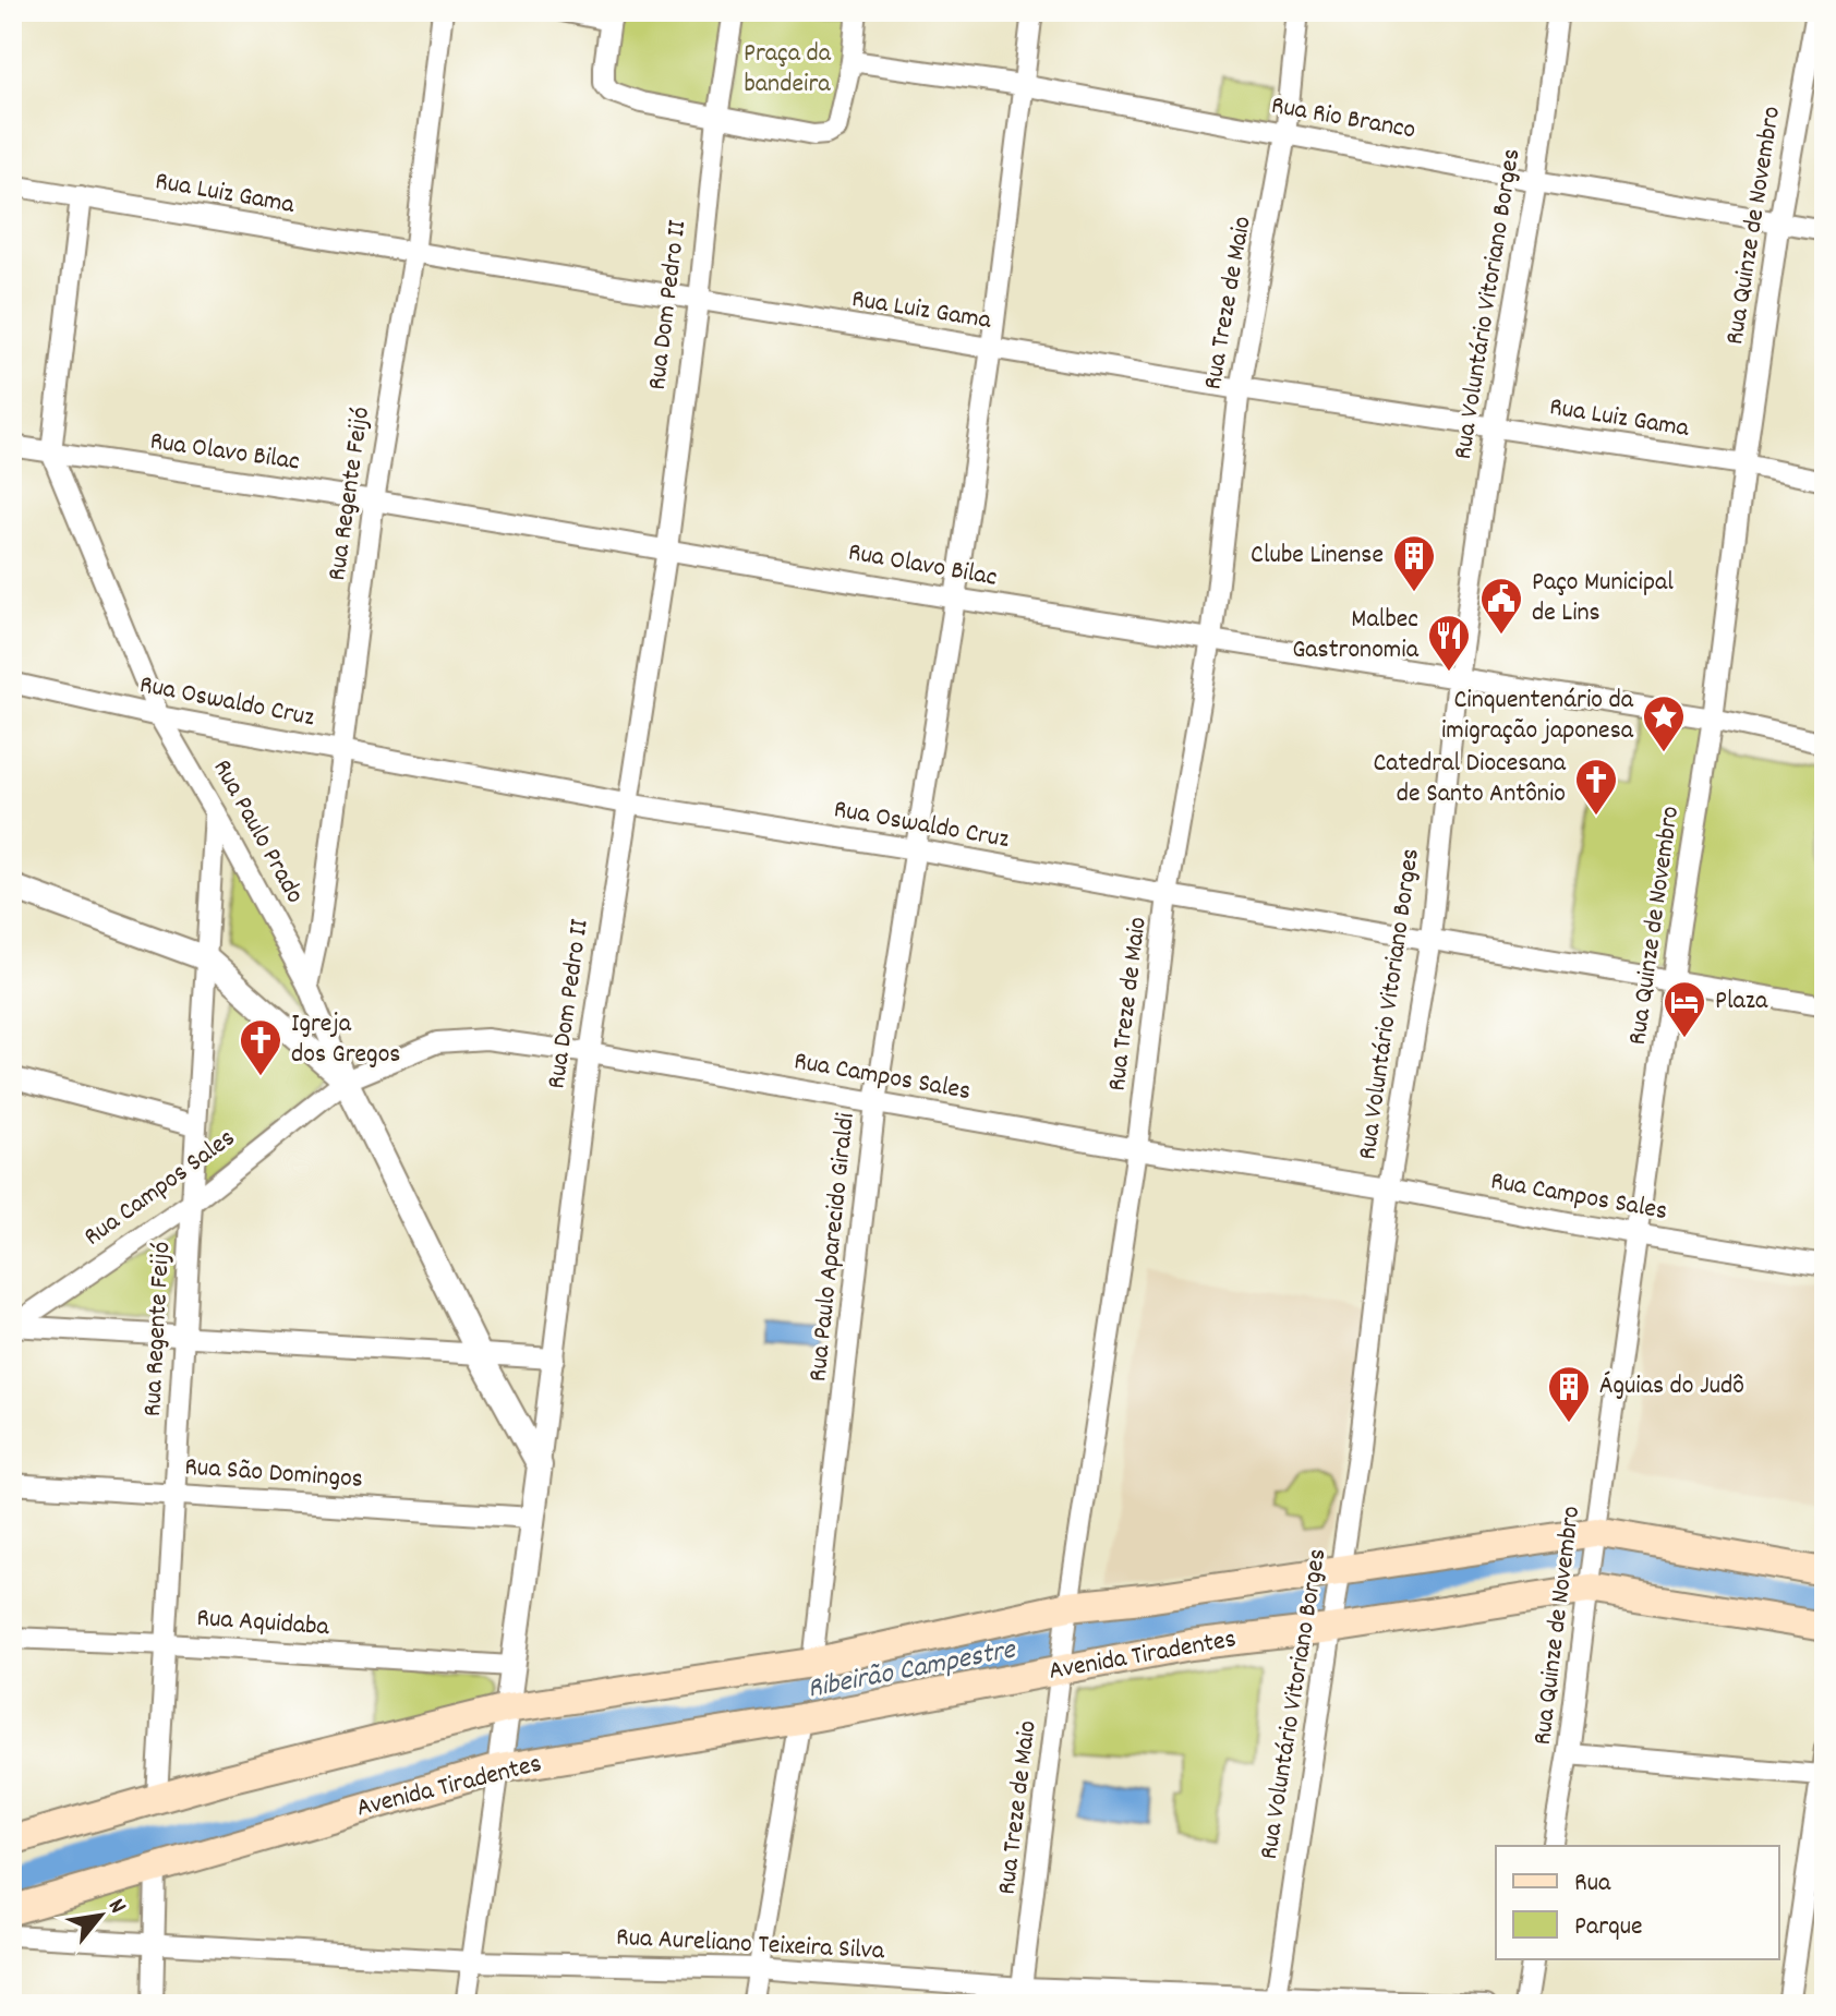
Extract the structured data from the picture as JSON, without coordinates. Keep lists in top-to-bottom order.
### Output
{
  "streets": {
    "main road": ["Avenida Tiradentes"],
    "street": [
      "Rua Rio Branco",
      "Rua Luiz Gama",
      "Rua Quinze de Novembro",
      "Rua Treze de Maio",
      "Rua Voluntário Vitoriano Borges",
      "Rua Dom Pedro II",
      "Rua Olavo Bilac",
      "Rua Regente Feijó",
      "Rua Oswaldo Cruz",
      "Rua Paulo Prado",
      "Rua Campos Sales",
      "Rua Paulo Aparecido Giraldi",
      "Rua São Domingos",
      "Rua Aquidaba",
      "Rua Aureliano Teixeira Silva"
    ]
  },
  "crossings": [
    ["Rua Rio Branco", "Rua Quinze de Novembro"],
    ["Rua Rio Branco", "Rua Treze de Maio"],
    ["Rua Rio Branco", "Rua Voluntário Vitoriano Borges"],
    ["Rua Rio Branco", "Rua Paulo Aparecido Giraldi"],
    ["Rua Luiz Gama", "Rua Quinze de Novembro"],
    ["Rua Luiz Gama", "Rua Treze de Maio"],
    ["Rua Luiz Gama", "Rua Voluntário Vitoriano Borges"],
    ["Rua Luiz Gama", "Rua Dom Pedro II"],
    ["Rua Luiz Gama", "Rua Regente Feijó"],
    ["Rua Luiz Gama", "Rua Paulo Prado"],
    ["Rua Luiz Gama", "Rua Paulo Aparecido Giraldi"],
    ["Rua Quinze de Novembro", "Rua Olavo Bilac"],
    ["Rua Quinze de Novembro", "Rua Oswaldo Cruz"],
    ["Rua Quinze de Novembro", "Rua Campos Sales"],
    ["Rua Quinze de Novembro", "Avenida Tiradentes"],
    ["Rua Treze de Maio", "Rua Olavo Bilac"],
    ["Rua Treze de Maio", "Rua Oswaldo Cruz"],
    ["Rua Treze de Maio", "Rua Campos Sales"],
    ["Rua Treze de Maio", "Avenida Tiradentes"],
    ["Rua Treze de Maio", "Rua Aureliano Teixeira Silva"],
    ["Rua Voluntário Vitoriano Borges", "Rua Olavo Bilac"],
    ["Rua Voluntário Vitoriano Borges", "Rua Oswaldo Cruz"],
    ["Rua Voluntário Vitoriano Borges", "Rua Campos Sales"],
    ["Rua Voluntário Vitoriano Borges", "Avenida Tiradentes"],
    ["Rua Voluntário Vitoriano Borges", "Rua Aureliano Teixeira Silva"],
    ["Rua Dom Pedro II", "Rua Olavo Bilac"],
    ["Rua Dom Pedro II", "Rua Oswaldo Cruz"],
    ["Rua Dom Pedro II", "Rua Paulo Prado"],
    ["Rua Dom Pedro II", "Rua Campos Sales"],
    ["Rua Dom Pedro II", "Rua São Domingos"],
    ["Rua Dom Pedro II", "Rua Aquidaba"],
    ["Rua Dom Pedro II", "Avenida Tiradentes"],
    ["Rua Dom Pedro II", "Rua Aureliano Teixeira Silva"],
    ["Rua Olavo Bilac", "Rua Regente Feijó"],
    ["Rua Olavo Bilac", "Rua Paulo Prado"],
    ["Rua Olavo Bilac", "Rua Paulo Aparecido Giraldi"],
    ["Rua Regente Feijó", "Rua Oswaldo Cruz"],
    ["Rua Regente Feijó", "Rua Paulo Prado"],
    ["Rua Regente Feijó", "Rua Campos Sales"],
    ["Rua Regente Feijó", "Rua São Domingos"],
    ["Rua Regente Feijó", "Rua Aquidaba"],
    ["Rua Regente Feijó", "Avenida Tiradentes"],
    ["Rua Oswaldo Cruz", "Rua Paulo Prado"],
    ["Rua Oswaldo Cruz", "Rua Paulo Aparecido Giraldi"],
    ["Rua Paulo Prado", "Rua Campos Sales"],
    ["Rua Campos Sales", "Rua Paulo Aparecido Giraldi"],
    ["Rua Paulo Aparecido Giraldi", "Avenida Tiradentes"]
  ],
  "water": ["Ribeirão Campestre"],
  "parks": ["Praça da bandeira"],
  "places": {
    "building": ["Clube Linense", "Águias do Judô"],
    "public building": ["Paço Municipal de Lins"],
    "restaurant": ["Malbec Gastronomia"],
    "place": ["Cinquentenário da imigração japonesa"],
    "church": ["Catedral Diocesana de Santo Antônio", "Igreja dos Gregos"],
    "hotel": ["Plaza"]
  },
  "legend": ["Rua", "Parque"],
  "north": "top right"
}
